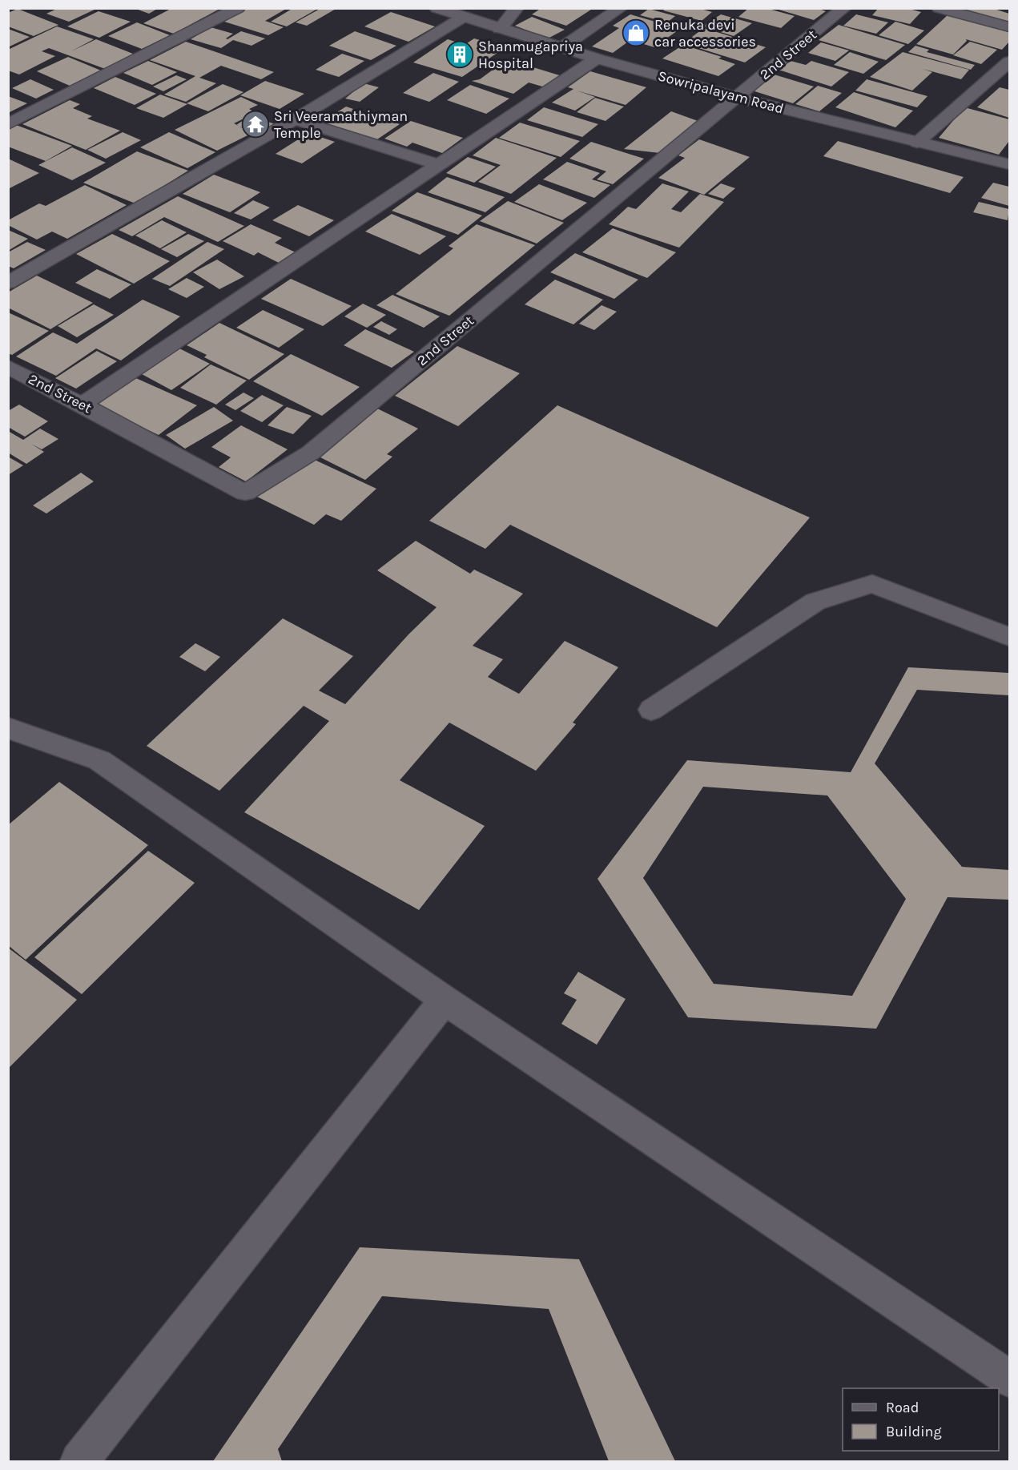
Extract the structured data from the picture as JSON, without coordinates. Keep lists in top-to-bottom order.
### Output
{
  "streets": {
    "street": ["2nd Street", "Sowripalayam Road"]
  },
  "crossings": [
    ["2nd Street", "Sowripalayam Road"]
  ],
  "places": {
    "shop": ["Renuka devi car accessories"],
    "building": ["Shanmugapriya Hospital"],
    "temple": ["Sri Veeramathiyman Temple"]
  },
  "legend": ["Road", "Building"]
}
